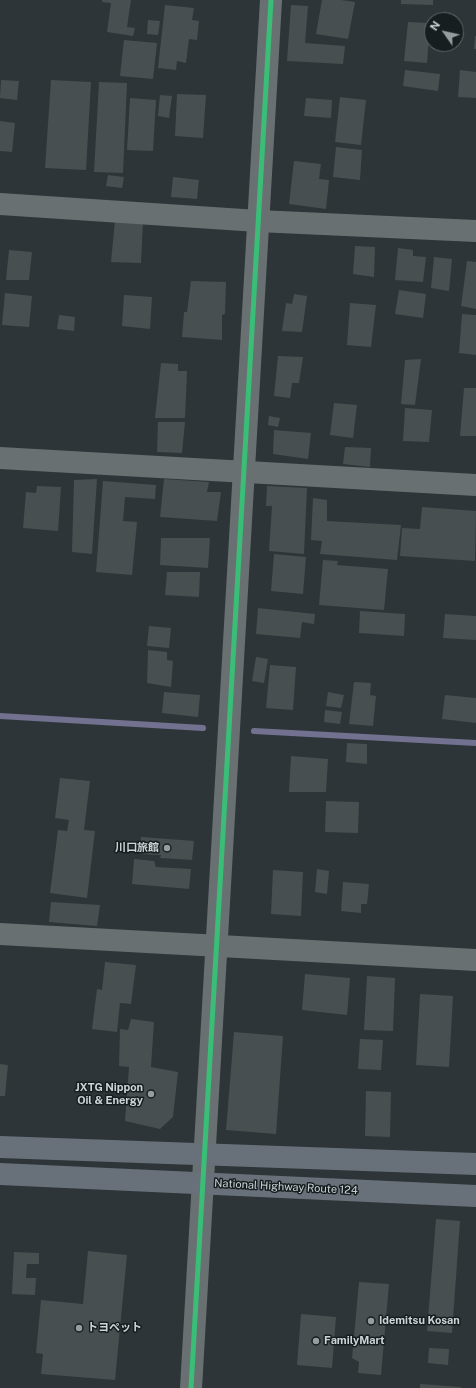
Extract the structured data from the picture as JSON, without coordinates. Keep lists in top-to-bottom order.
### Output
{
  "streets": {
    "highway": ["National Highway Route 124"]
  },
  "places": [
    "川口旅館",
    "JXTG Nippon Oil & Energy",
    "Idemitsu Kosan",
    "トヨペット",
    "FamilyMart"
  ],
  "north": "top left"
}
